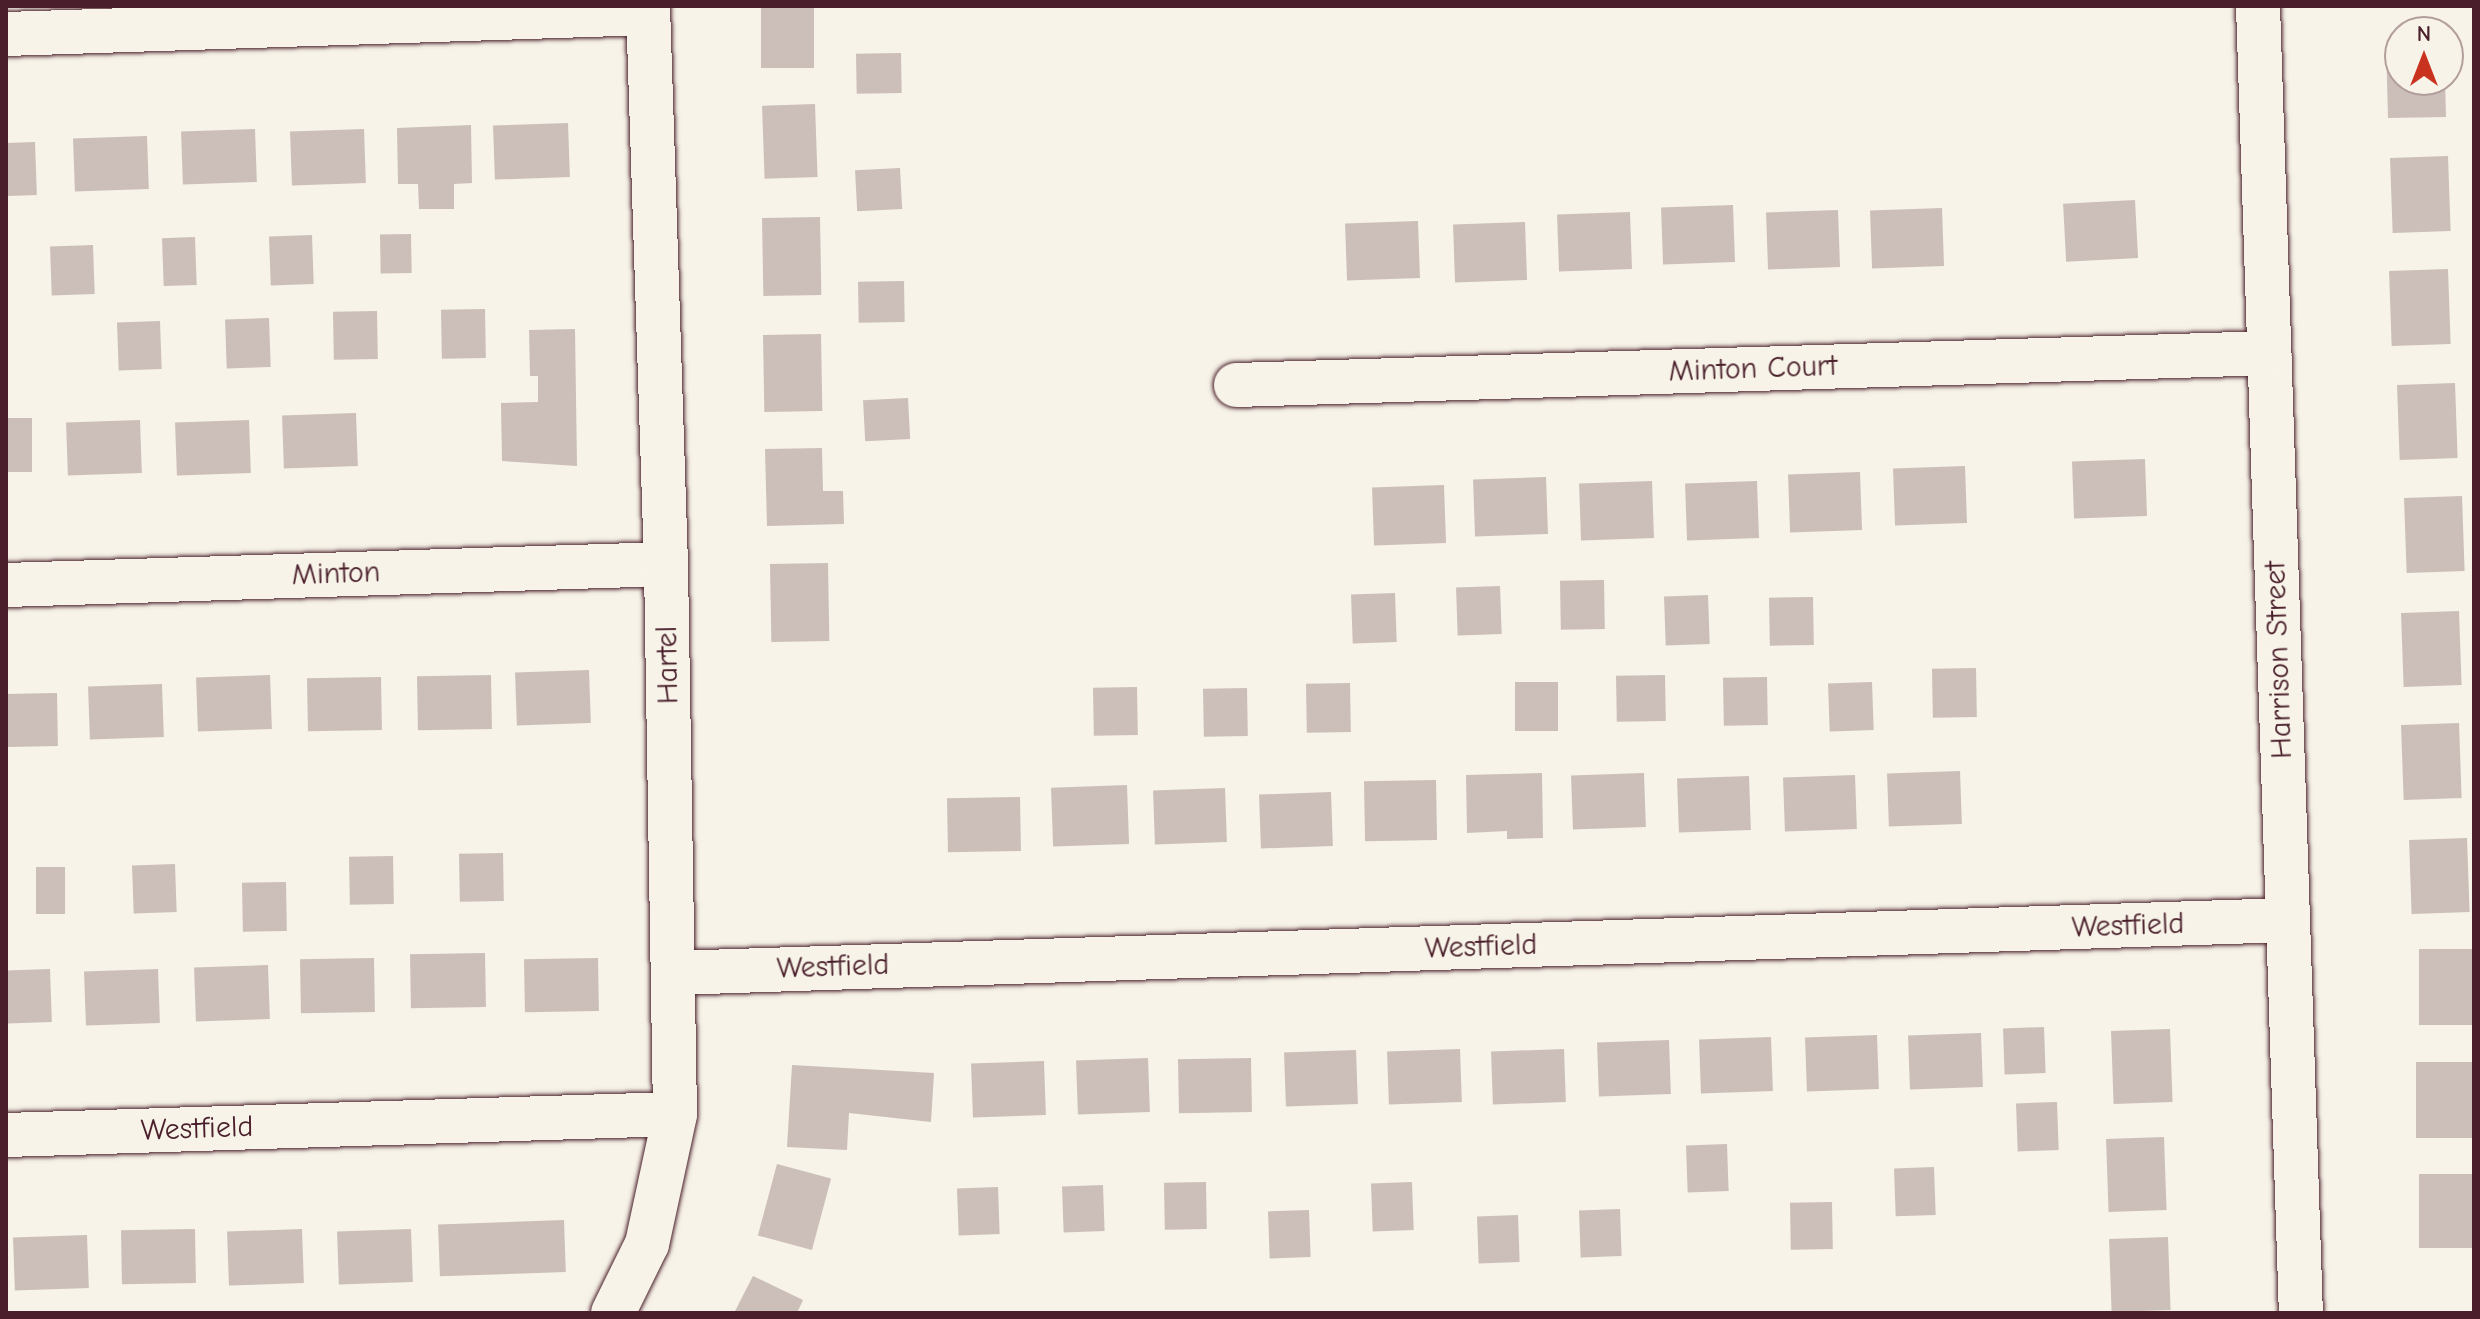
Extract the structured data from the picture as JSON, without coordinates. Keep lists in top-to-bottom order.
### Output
{
  "streets": {
    "street": [
      "Minton Court",
      "Minton",
      "Harrison Street",
      "Hartel",
      "Westfield"
    ]
  },
  "crossings": [
    ["Minton Court", "Harrison Street"],
    ["Minton", "Hartel"],
    ["Harrison Street", "Westfield"],
    ["Hartel", "Westfield"]
  ],
  "north": "top"
}
